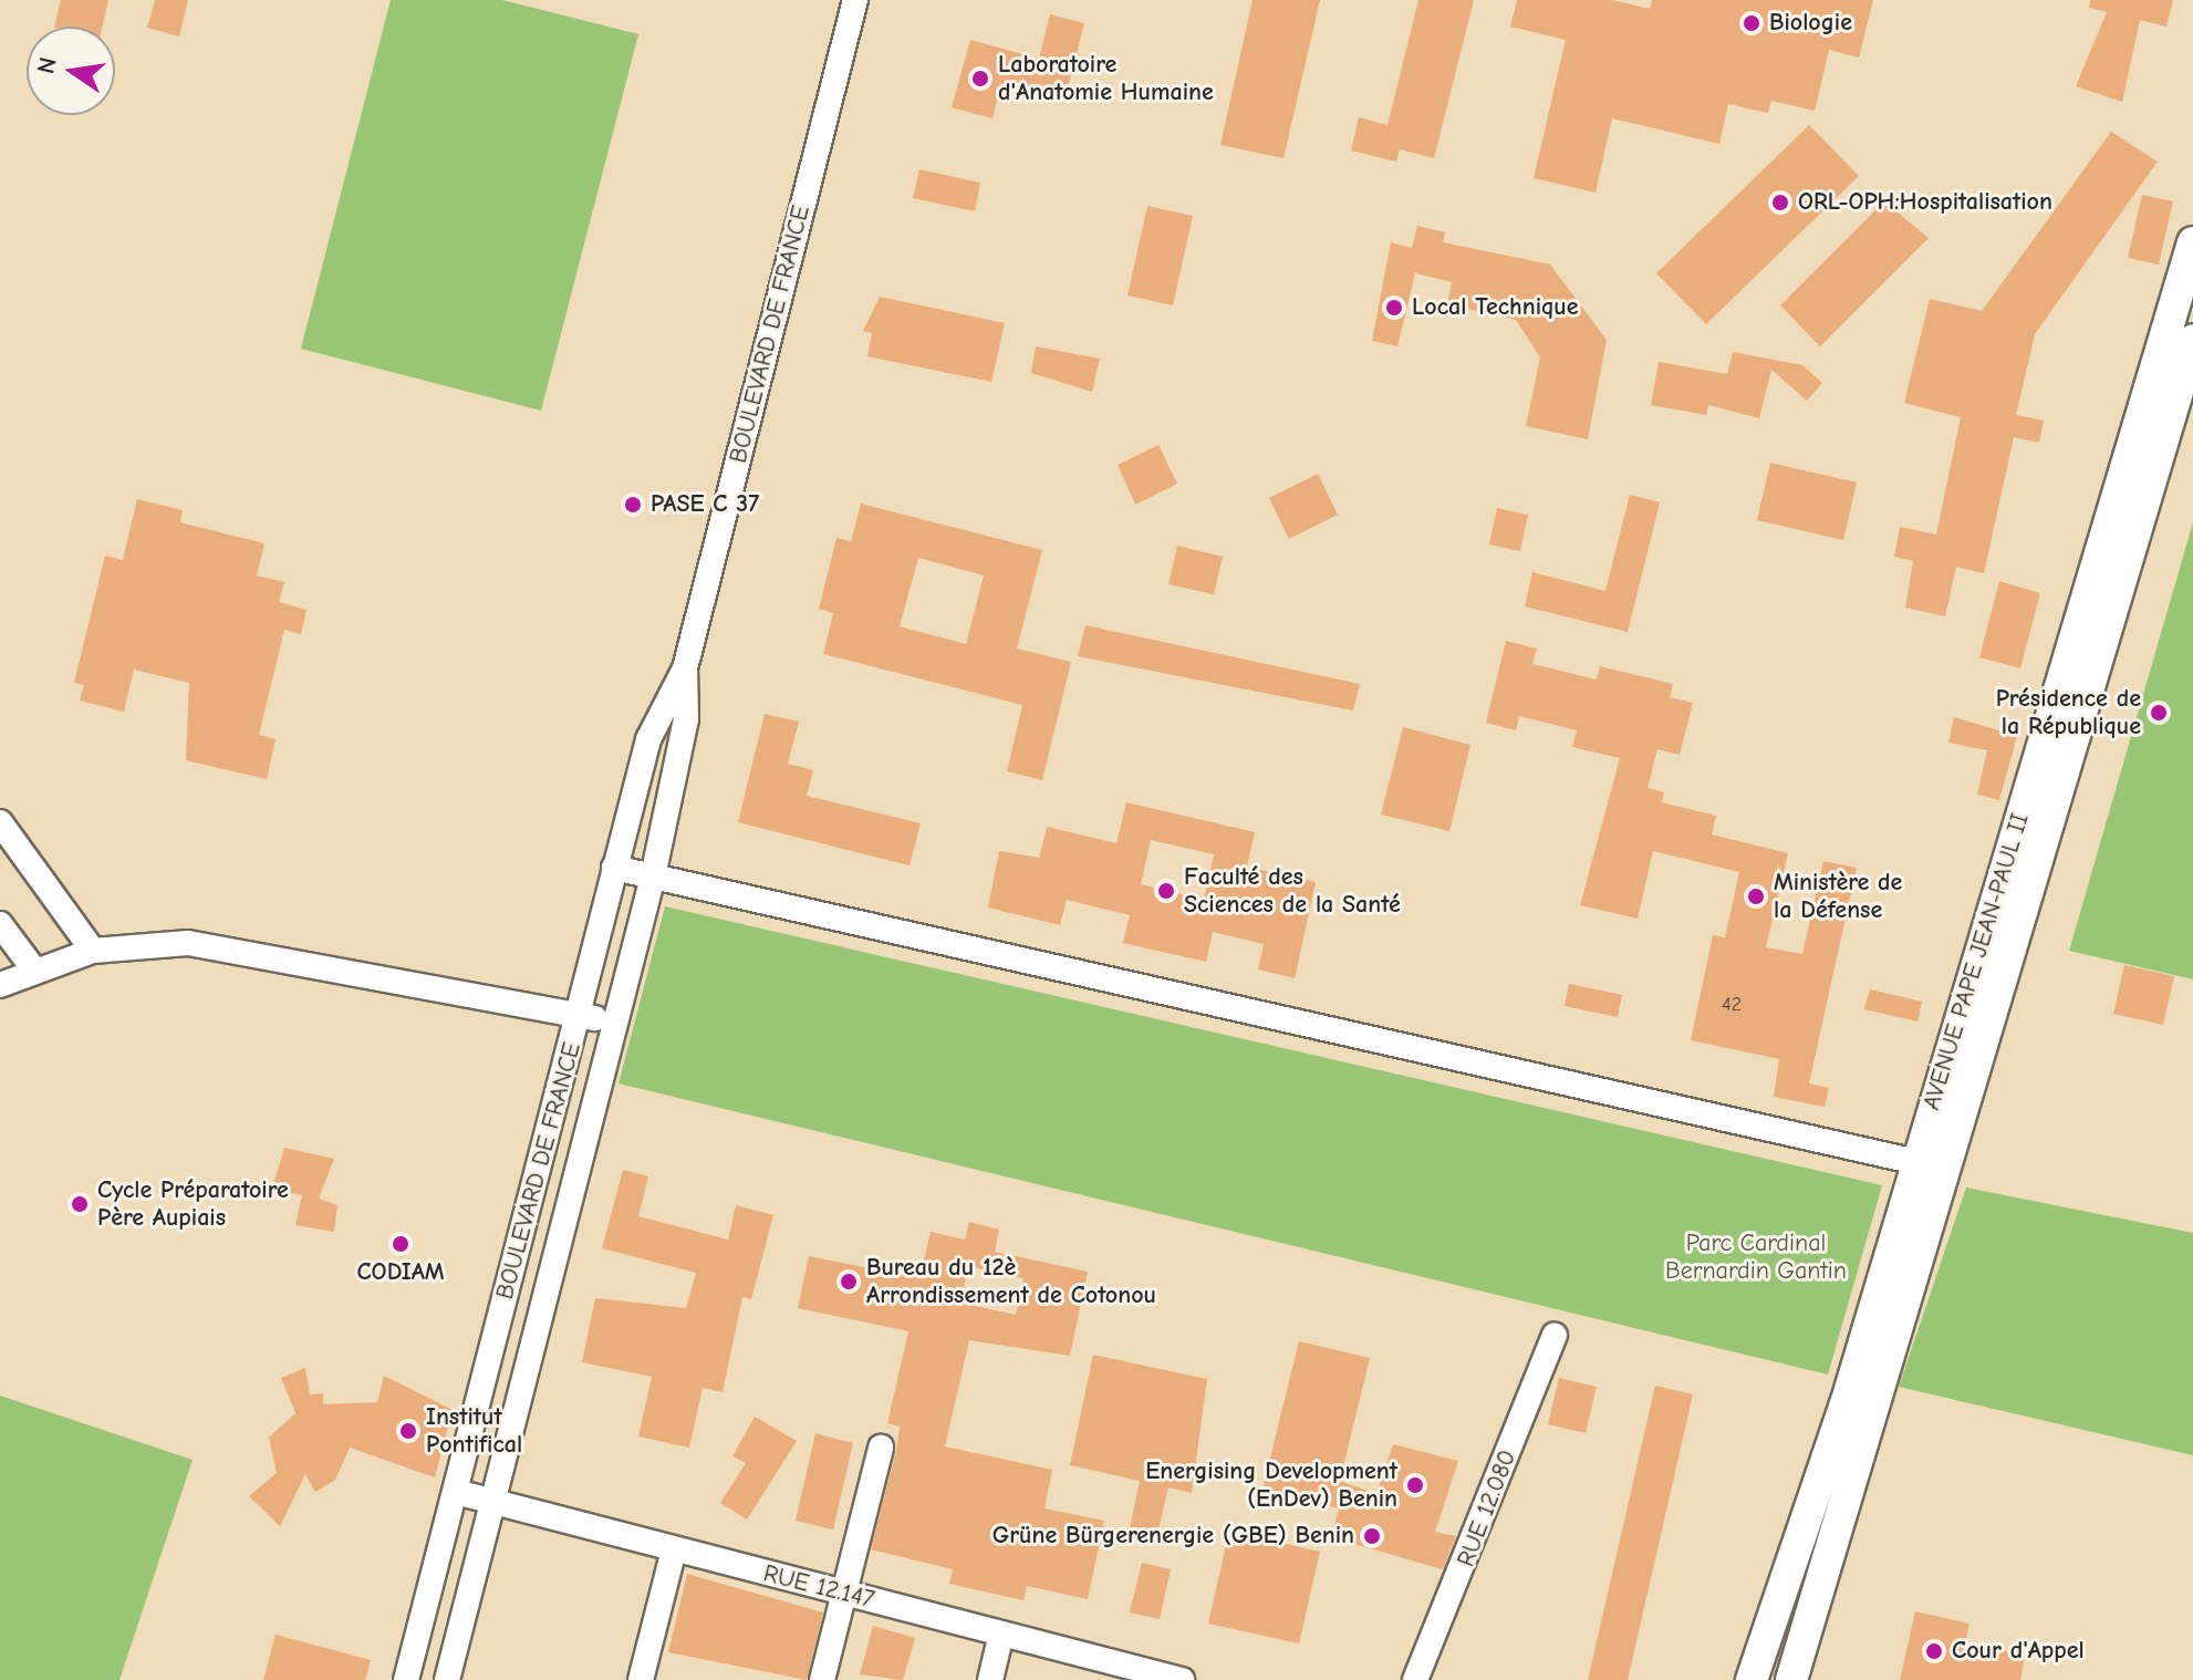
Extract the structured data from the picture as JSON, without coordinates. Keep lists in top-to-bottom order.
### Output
{
  "streets": {
    "main road": ["AVENUE PAPE JEAN-PAUL II"],
    "street": ["BOULEVARD DE FRANCE", "RUE 12.080", "RUE 12.147"]
  },
  "crossings": [
    ["BOULEVARD DE FRANCE", "RUE 12.147"]
  ],
  "parks": ["Parc Cardinal Bernardin Gantin"],
  "places": [
    "Biologie",
    "Laboratoire d'Anatomie Humaine",
    "ORL-OPH:Hospitalisation",
    "Local Technique",
    "PASE C 37",
    "Présidence de la République",
    "Faculté des Sciences de la Santé",
    "Ministère de la Défense",
    "Cycle Préparatoire Père Aupiais",
    "CODIAM",
    "Bureau du 12è Arrondissement de Cotonou",
    "Institut Pontifical",
    "Energising Development (EnDev) Benin",
    "Grüne Bürgerenergie (GBE) Benin",
    "Cour d'Appel"
  ],
  "house_numbers": ["42"],
  "north": "left"
}
